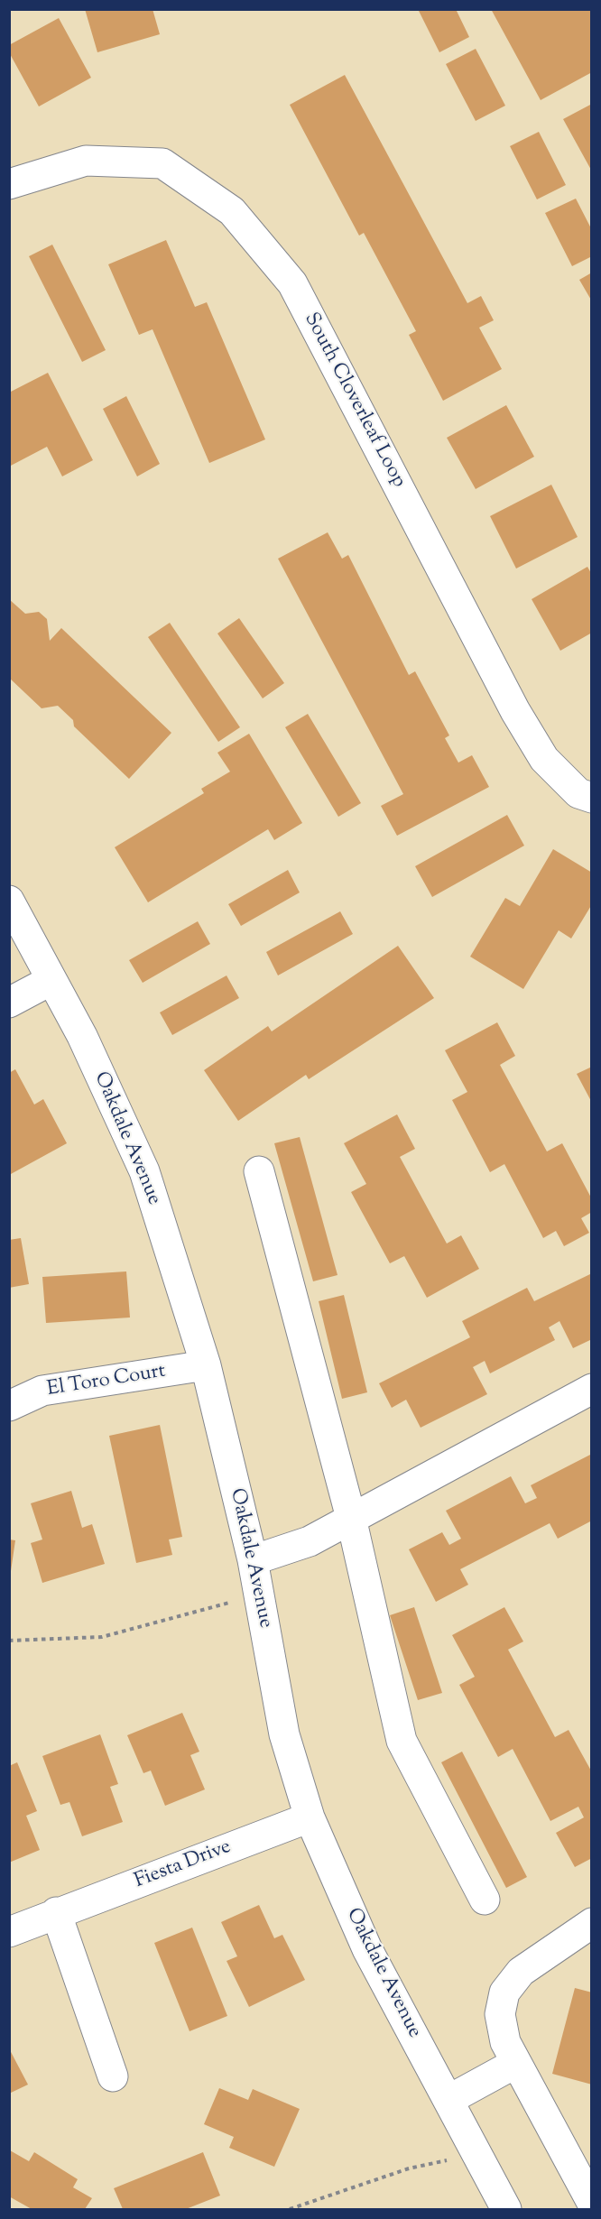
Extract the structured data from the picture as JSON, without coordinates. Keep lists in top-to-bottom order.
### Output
{
  "streets": {
    "street": [
      "South Cloverleaf Loop",
      "Oakdale Avenue",
      "El Toro Court",
      "Fiesta Drive"
    ]
  },
  "crossings": [
    ["Oakdale Avenue", "El Toro Court"],
    ["Oakdale Avenue", "Fiesta Drive"]
  ]
}
